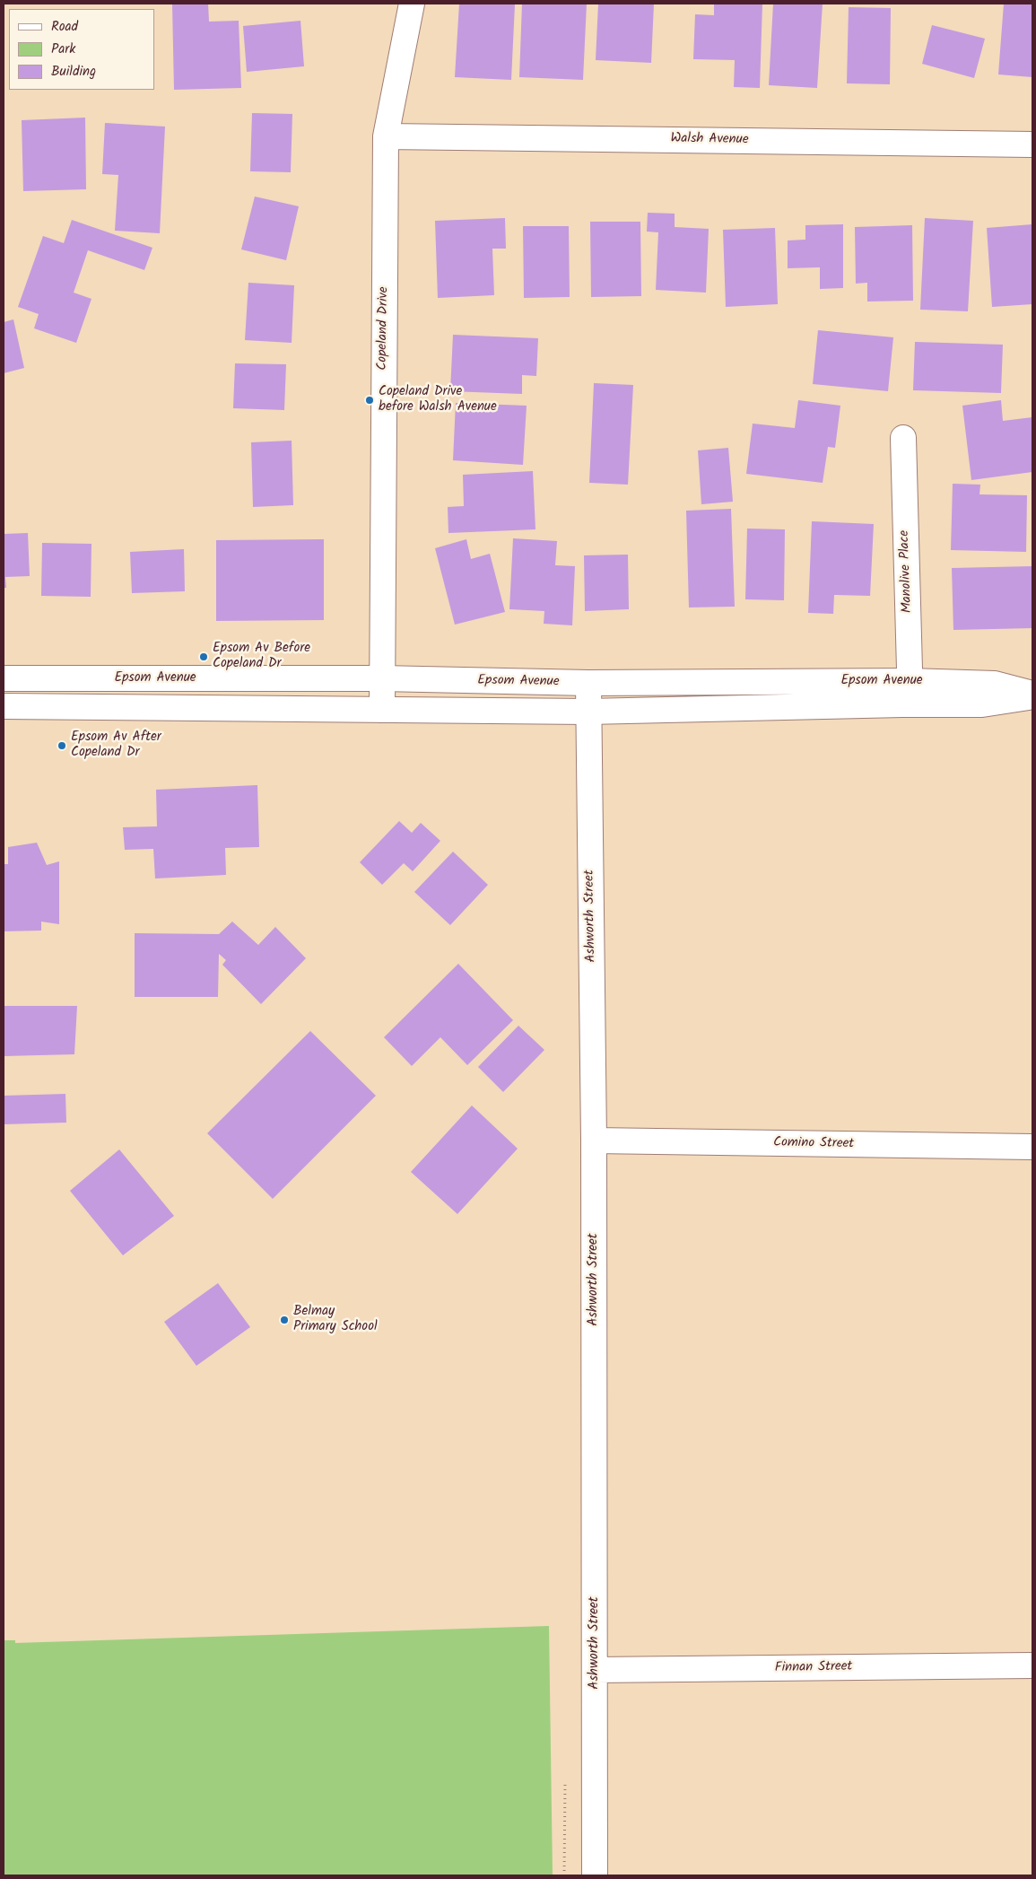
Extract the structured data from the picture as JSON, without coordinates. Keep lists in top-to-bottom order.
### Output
{
  "streets": {
    "street": [
      "Walsh Avenue",
      "Copeland Drive",
      "Manolive Place",
      "Epsom Avenue",
      "Ashworth Street",
      "Comino Street",
      "Finnan Street"
    ]
  },
  "crossings": [
    ["Walsh Avenue", "Copeland Drive"],
    ["Copeland Drive", "Epsom Avenue"],
    ["Manolive Place", "Epsom Avenue"],
    ["Epsom Avenue", "Ashworth Street"],
    ["Ashworth Street", "Comino Street"],
    ["Ashworth Street", "Finnan Street"]
  ],
  "places": [
    "Copeland Drive before Walsh Avenue",
    "Epsom Av Before Copeland Dr",
    "Epsom Av After Copeland Dr",
    "Belmay Primary School"
  ],
  "legend": ["Road", "Park", "Building"]
}
